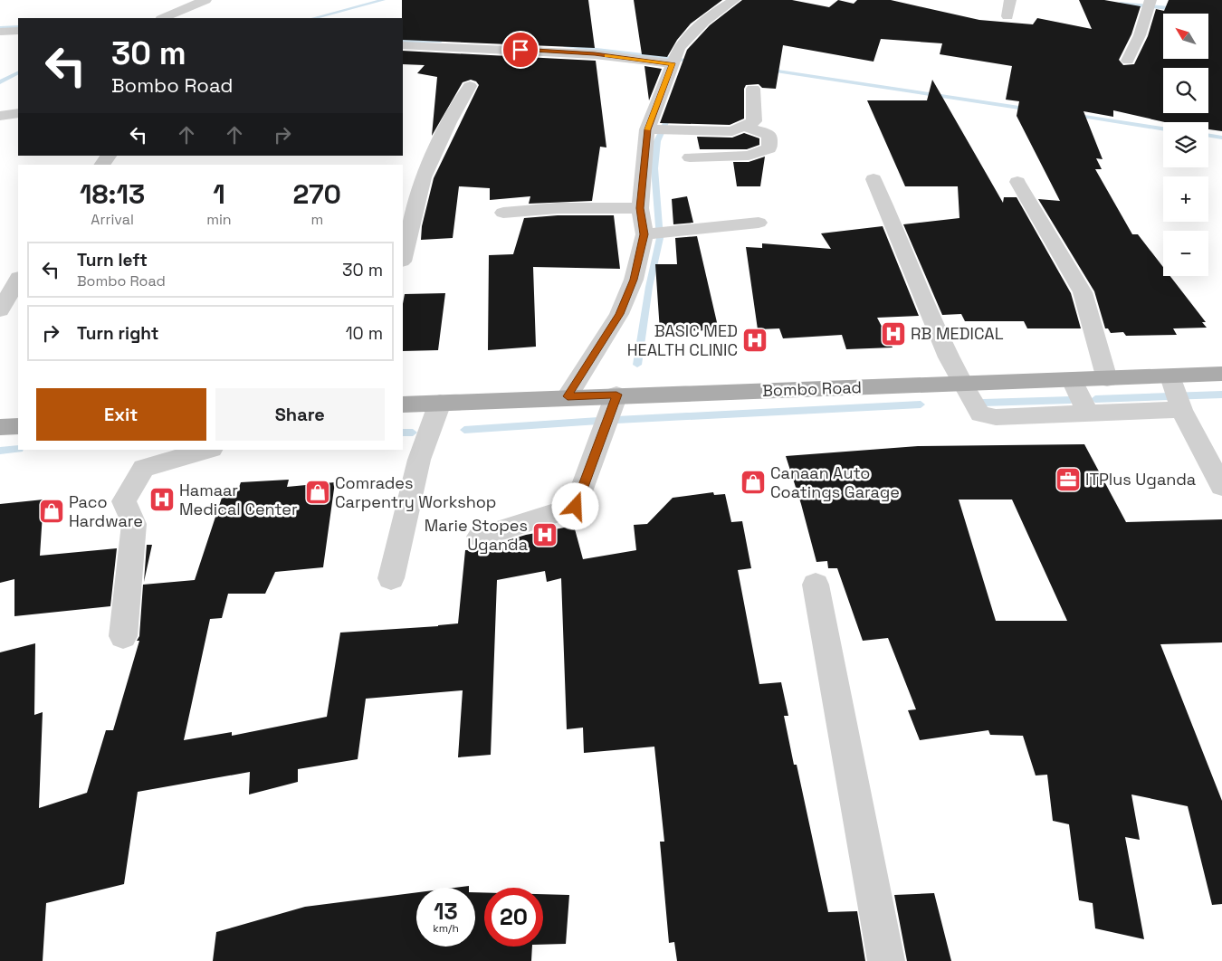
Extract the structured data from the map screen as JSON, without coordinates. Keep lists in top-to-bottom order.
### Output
{
  "streets": {
    "main road": ["Bombo Road"]
  },
  "places": {
    "hospital": [
      "RB MEDICAL",
      "BASIC MED HEALTH CLINIC",
      "Hamaar Medical Center",
      "Marie Stopes Uganda"
    ],
    "office": ["ITPlus Uganda"],
    "shop": ["Canaan Auto Coatings Garage", "Comrades Carpentry Workshop", "Paco Hardware"]
  },
  "north": "top left",
  "page": {
    "map_buttons": ["+", "−"],
    "turn": ["30 m", "Bombo Road"],
    "eta": [
      "18:13",
      "Arrival",
      "1",
      "min",
      "270",
      "m"
    ],
    "list": [
      {
        "name": "Turn left",
        "note": "Bombo Road",
        "value": "30 m"
      },
      {
        "name": "Turn right",
        "value": "10 m"
      }
    ],
    "buttons": ["Exit", "Share"],
    "speed": "13 km/h",
    "limit": "20"
  }
}
